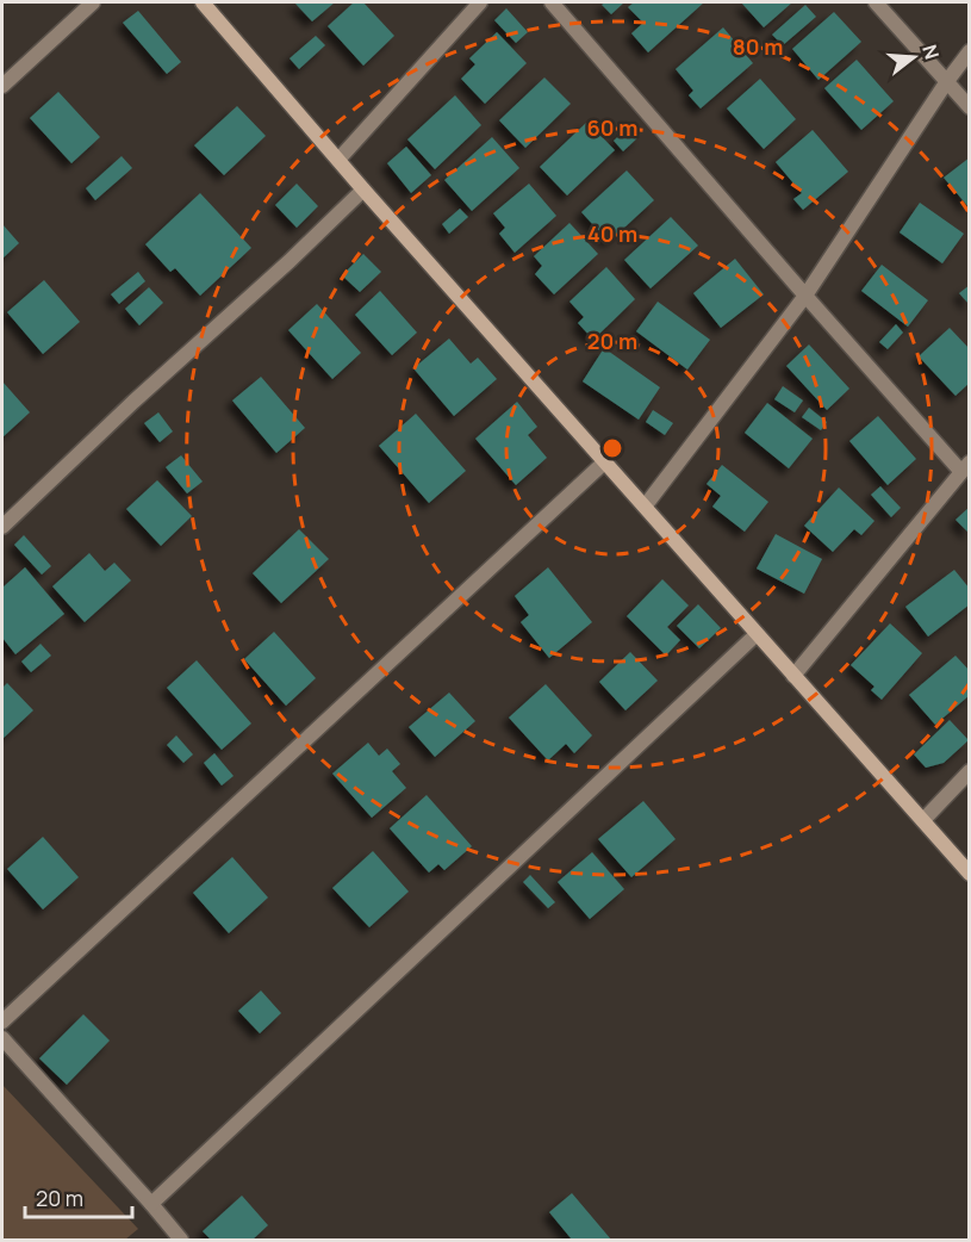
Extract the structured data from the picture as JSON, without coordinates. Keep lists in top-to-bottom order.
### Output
{
  "scale_bar": "20 m",
  "north": "right",
  "rings": [
    "80 m",
    "60 m",
    "40 m",
    "20 m"
  ]
}
